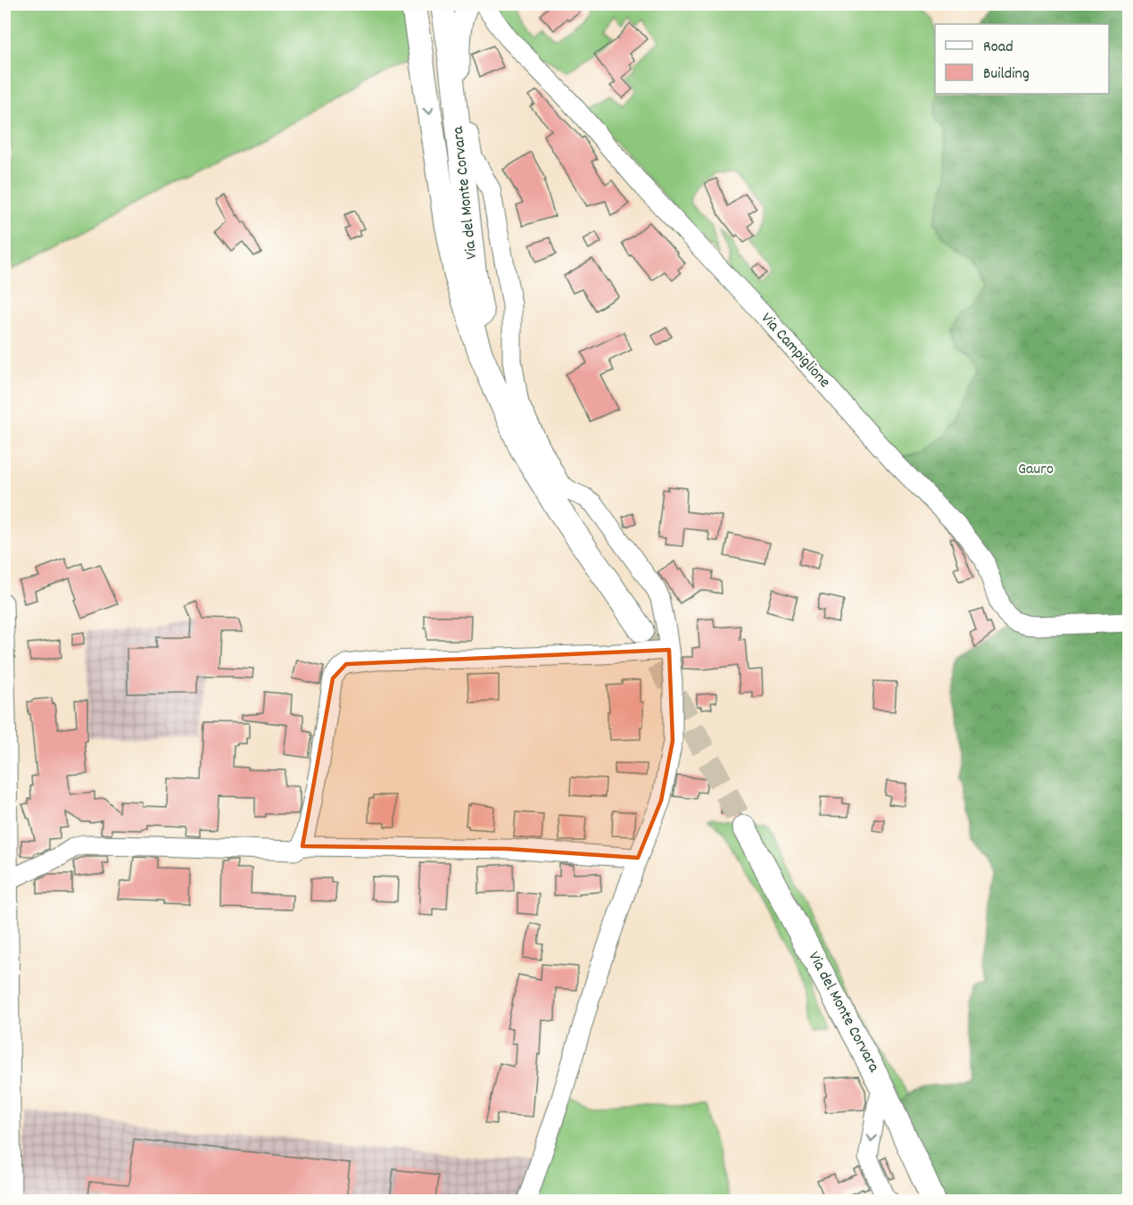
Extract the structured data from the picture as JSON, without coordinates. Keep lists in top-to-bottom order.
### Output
{
  "streets": {
    "main road": ["Via del Monte Corvara"],
    "street": ["Via Campiglione"]
  },
  "parks": ["Gauro"],
  "legend": ["Road", "Building"]
}
